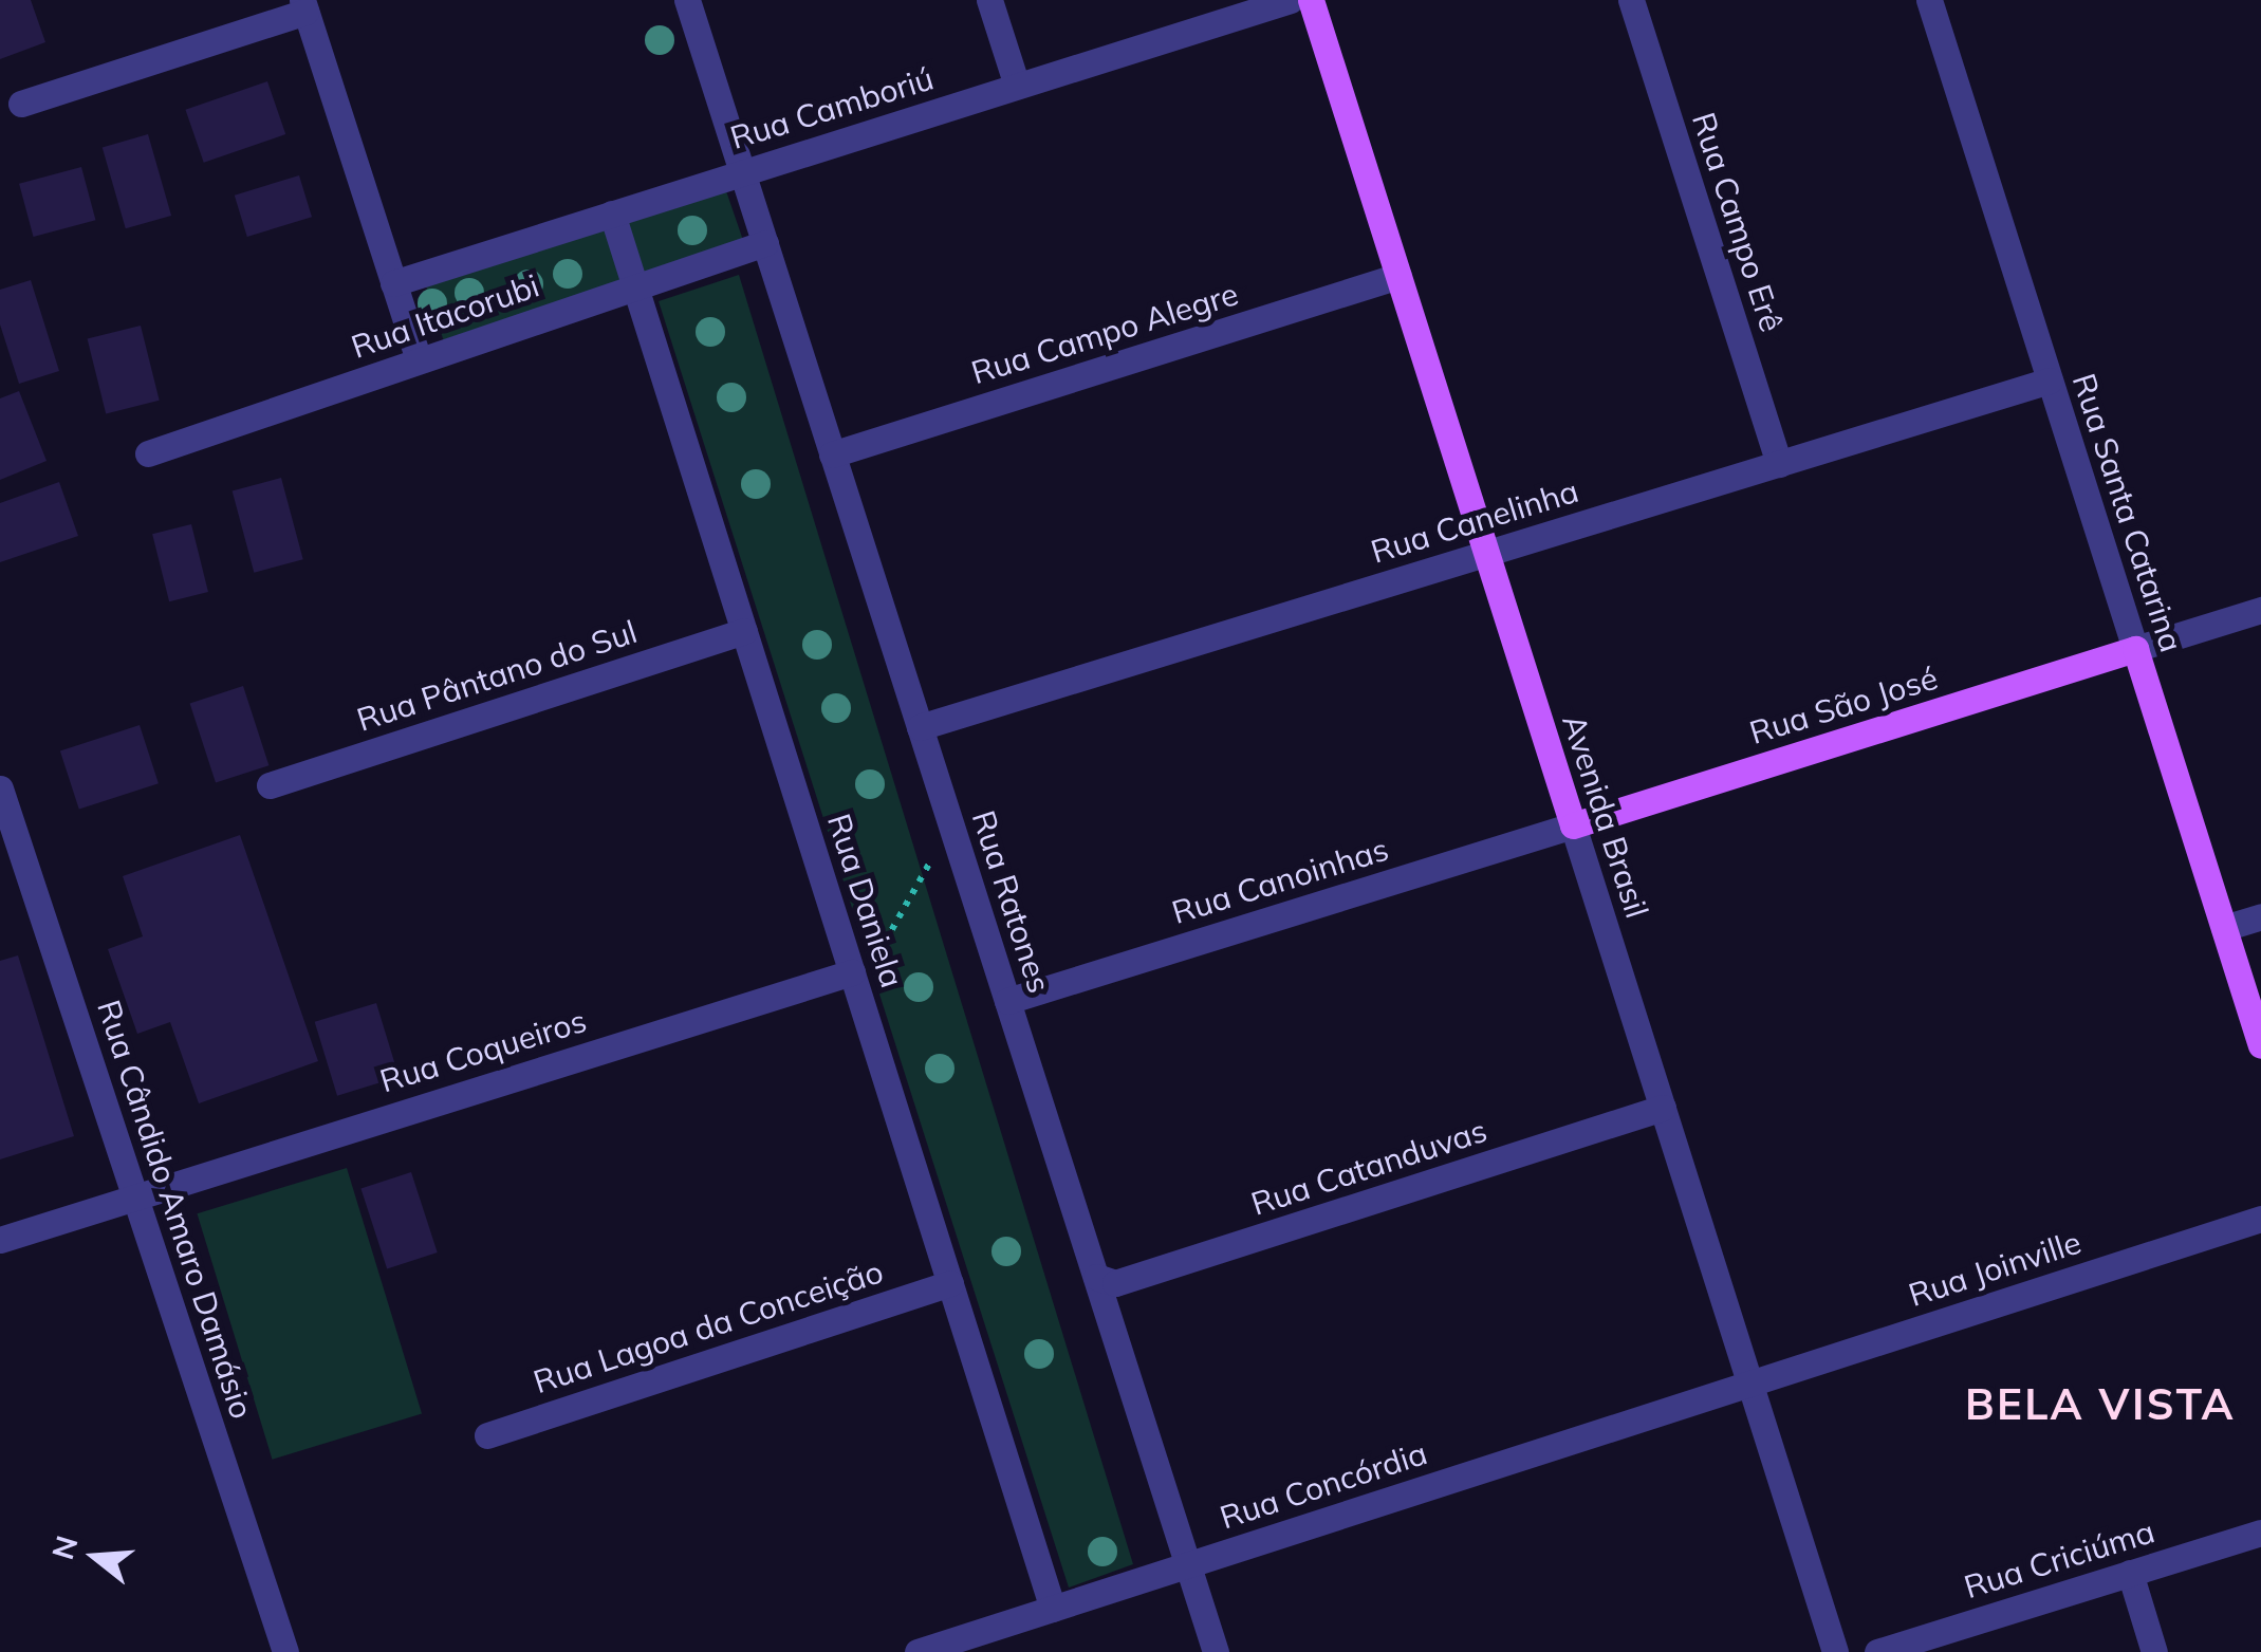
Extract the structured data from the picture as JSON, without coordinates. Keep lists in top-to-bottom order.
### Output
{
  "streets": {
    "main road": ["Rua Santa Catarina", "Rua São José", "Avenida Brasil"],
    "street": [
      "Rua Camboriú",
      "Rua Campo Erê",
      "Rua Itacorubi",
      "Rua Campo Alegre",
      "Rua Canelinha",
      "Rua Pântano do Sul",
      "Rua Canoinhas",
      "Rua Daniela",
      "Rua Ratones",
      "Rua Coqueiros",
      "Rua Catanduvas",
      "Rua Cândido Amaro Damásio",
      "Rua Joinville",
      "Rua Lagoa da Conceição",
      "Rua Concórdia",
      "Rua Criciúma"
    ]
  },
  "crossings": [
    ["Rua Camboriú", "Rua Daniela"],
    ["Rua Camboriú", "Rua Ratones"],
    ["Rua Campo Erê", "Rua Canelinha"],
    ["Rua Itacorubi", "Rua Daniela"],
    ["Rua Itacorubi", "Rua Ratones"],
    ["Rua Campo Alegre", "Avenida Brasil"],
    ["Rua Campo Alegre", "Rua Ratones"],
    ["Rua Santa Catarina", "Rua Canelinha"],
    ["Rua Santa Catarina", "Rua São José"],
    ["Rua Canelinha", "Avenida Brasil"],
    ["Rua Canelinha", "Rua Ratones"],
    ["Rua Pântano do Sul", "Rua Daniela"],
    ["Rua São José", "Avenida Brasil"],
    ["Rua São José", "Rua Canoinhas"],
    ["Avenida Brasil", "Rua Canoinhas"],
    ["Avenida Brasil", "Rua Catanduvas"],
    ["Avenida Brasil", "Rua Joinville"],
    ["Avenida Brasil", "Rua Concórdia"],
    ["Rua Canoinhas", "Rua Ratones"],
    ["Rua Daniela", "Rua Coqueiros"],
    ["Rua Daniela", "Rua Lagoa da Conceição"],
    ["Rua Daniela", "Rua Concórdia"],
    ["Rua Ratones", "Rua Catanduvas"],
    ["Rua Ratones", "Rua Concórdia"],
    ["Rua Coqueiros", "Rua Cândido Amaro Damásio"],
    ["Rua Joinville", "Rua Concórdia"]
  ],
  "districts": ["BELA VISTA"],
  "north": "left"
}
